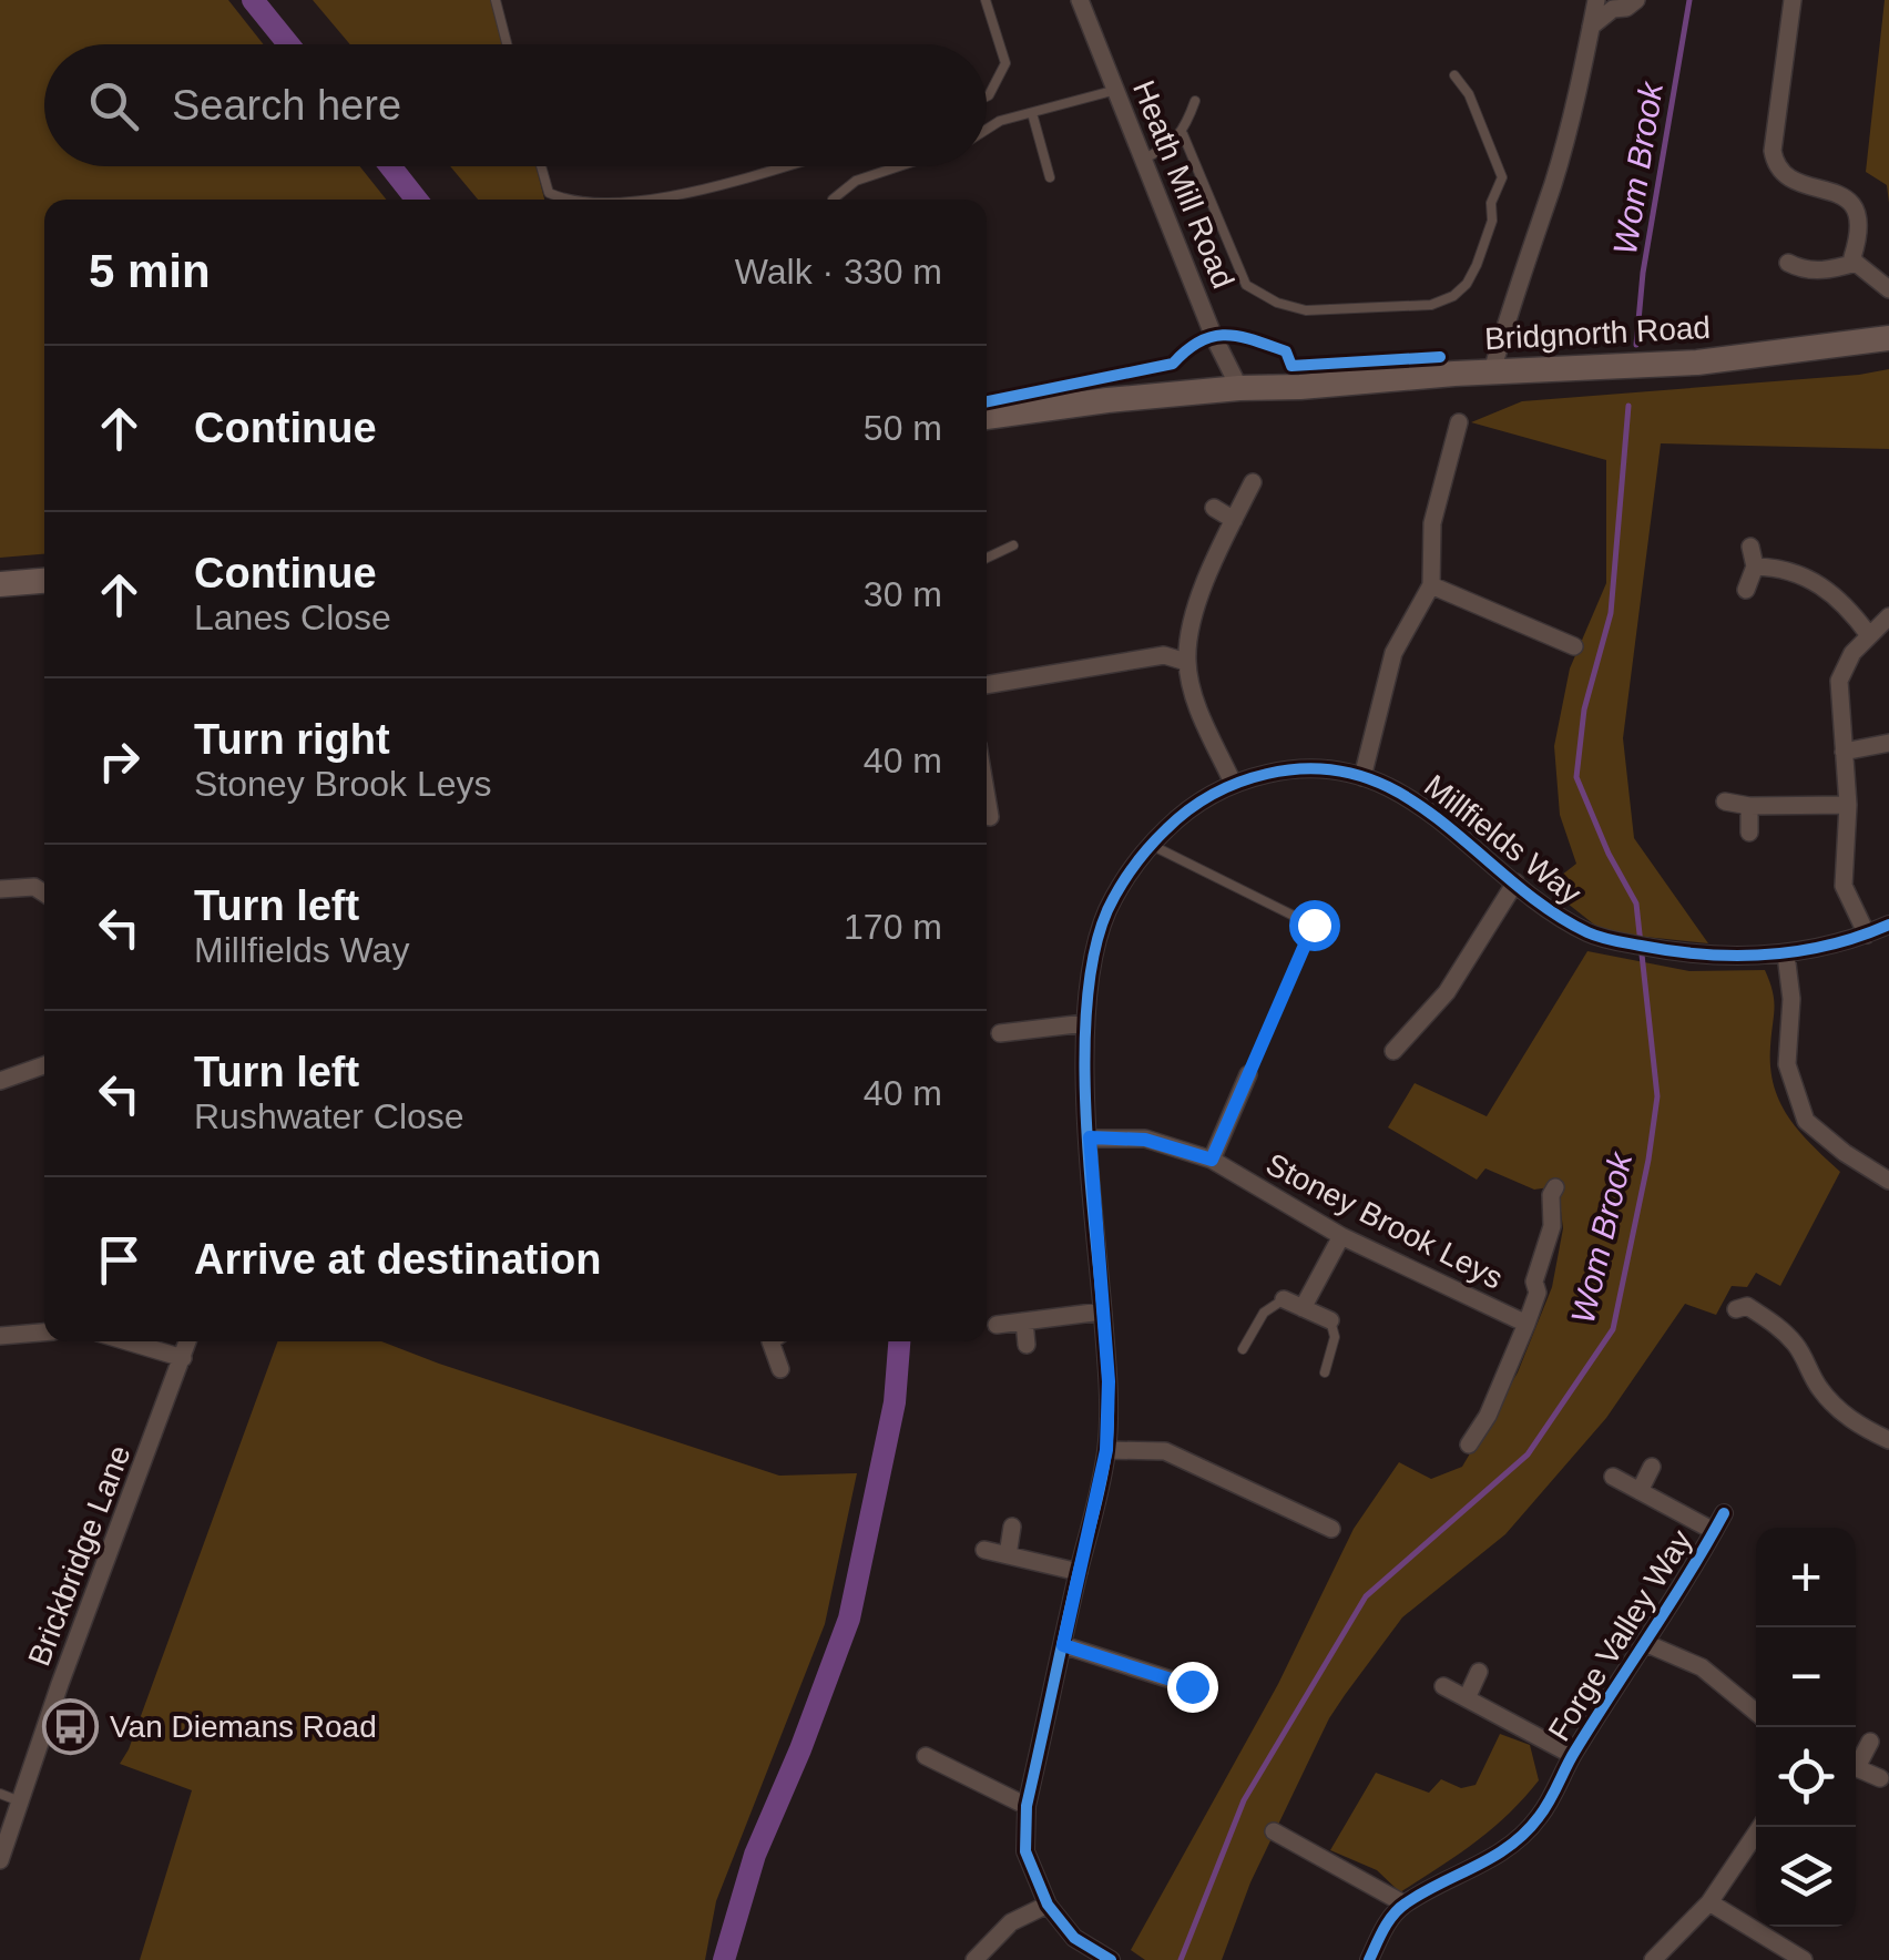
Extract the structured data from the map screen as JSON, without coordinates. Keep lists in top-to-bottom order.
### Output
{
  "streets": {
    "main road": ["Bridgnorth Road"],
    "street": [
      "Heath Mill Road",
      "Millfields Way",
      "Stoney Brook Leys",
      "Brickbridge Lane",
      "Forge Valley Way"
    ]
  },
  "crossings": [
    ["Heath Mill Road", "Bridgnorth Road"],
    ["Millfields Way", "Stoney Brook Leys"]
  ],
  "water": ["Wom Brook"],
  "places": {
    "bus stop": ["Van Diemans Road"]
  },
  "page": {
    "search": "Search here",
    "heading": ["5 min", "Walk · 330 m"],
    "list": [
      ["Continue", "50 m"],
      ["Continue", "Lanes Close", "30 m"],
      ["Turn right", "Stoney Brook Leys", "40 m"],
      ["Turn left", "Millfields Way", "170 m"],
      ["Turn left", "Rushwater Close", "40 m"],
      "Arrive at destination"
    ],
    "map_buttons": ["+", "−"]
  }
}
